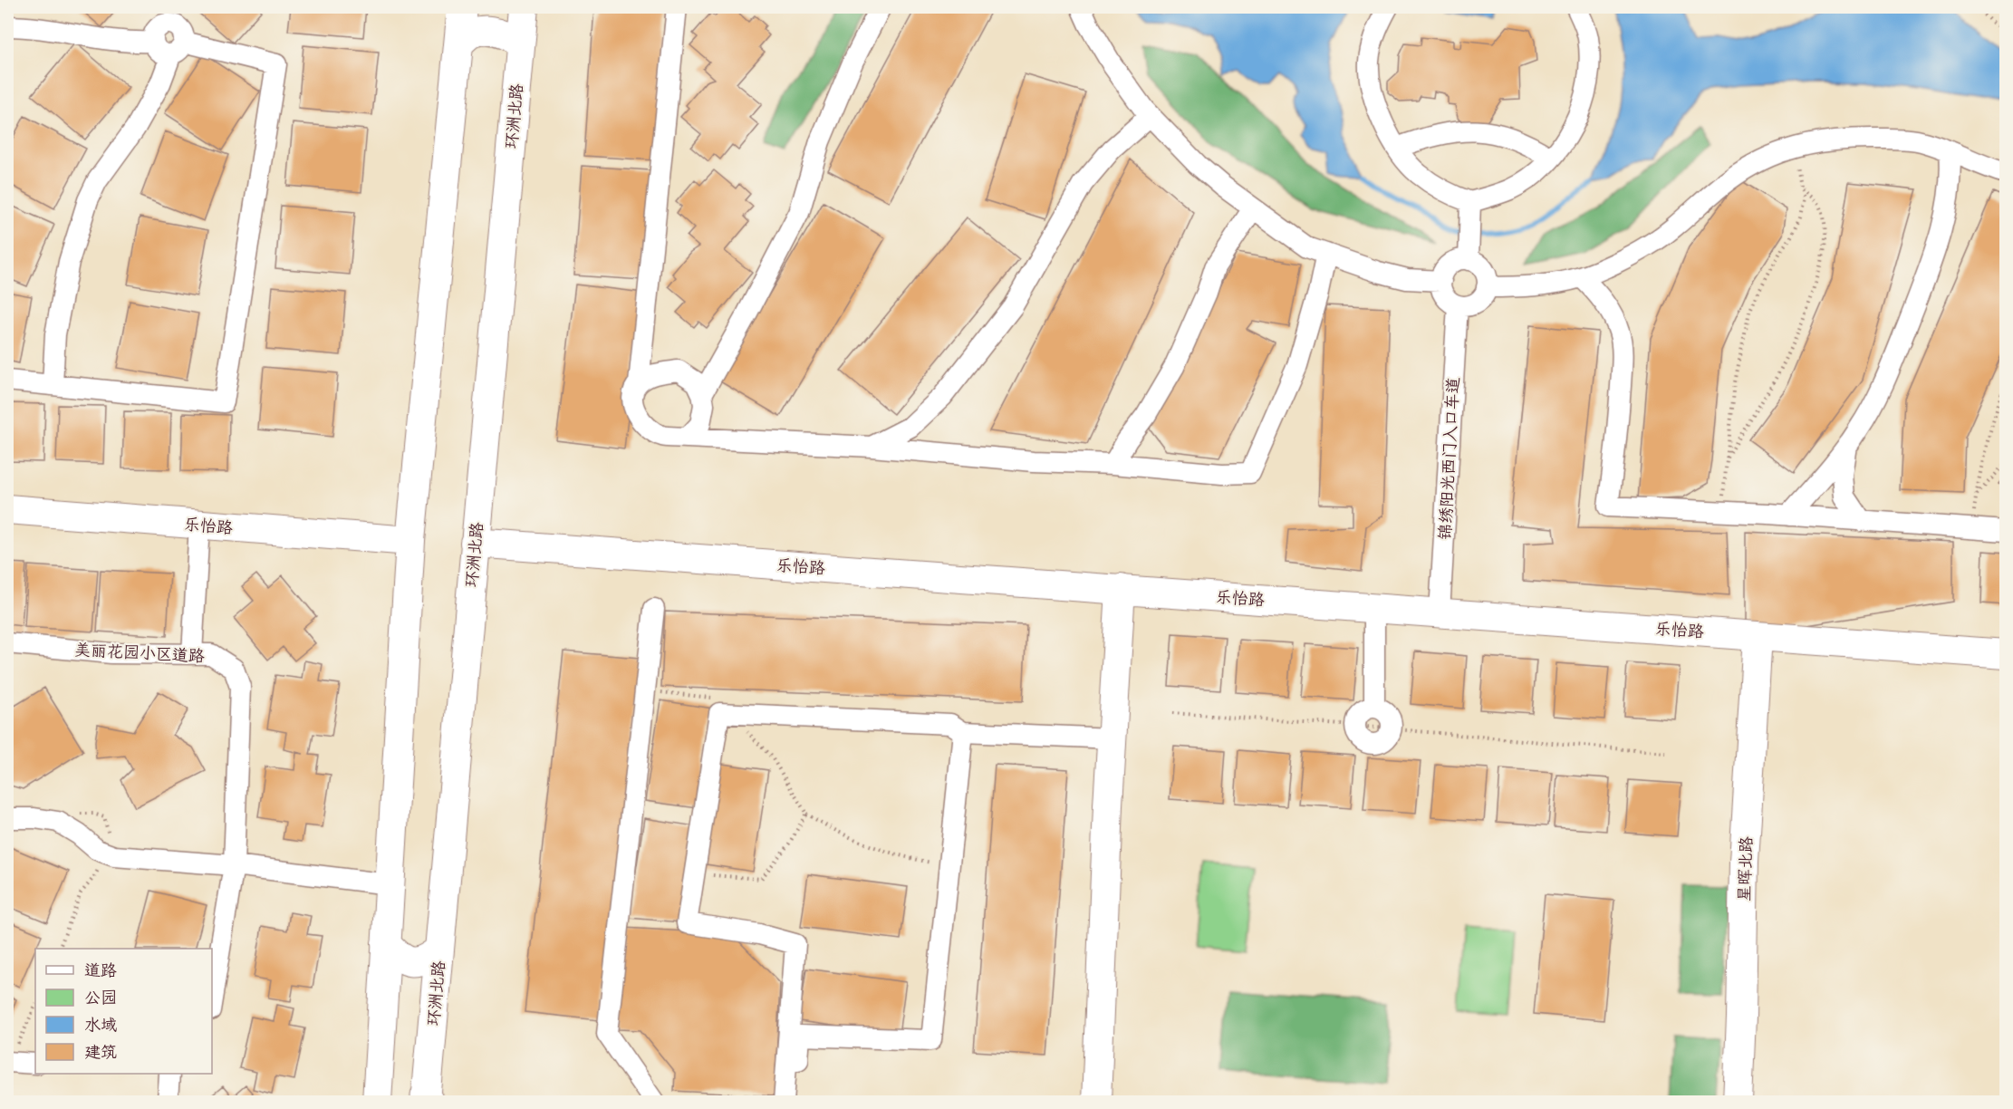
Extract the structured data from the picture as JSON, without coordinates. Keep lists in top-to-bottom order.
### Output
{
  "streets": {
    "street": [
      "环洲北路",
      "锦绣阳光西门入口车道",
      "乐怡路",
      "美丽花园小区道路",
      "星晖北路"
    ]
  },
  "crossings": [
    ["环洲北路", "乐怡路"],
    ["锦绣阳光西门入口车道", "乐怡路"],
    ["乐怡路", "星晖北路"]
  ],
  "legend": [
    "道路",
    "公园",
    "水域",
    "建筑"
  ]
}
